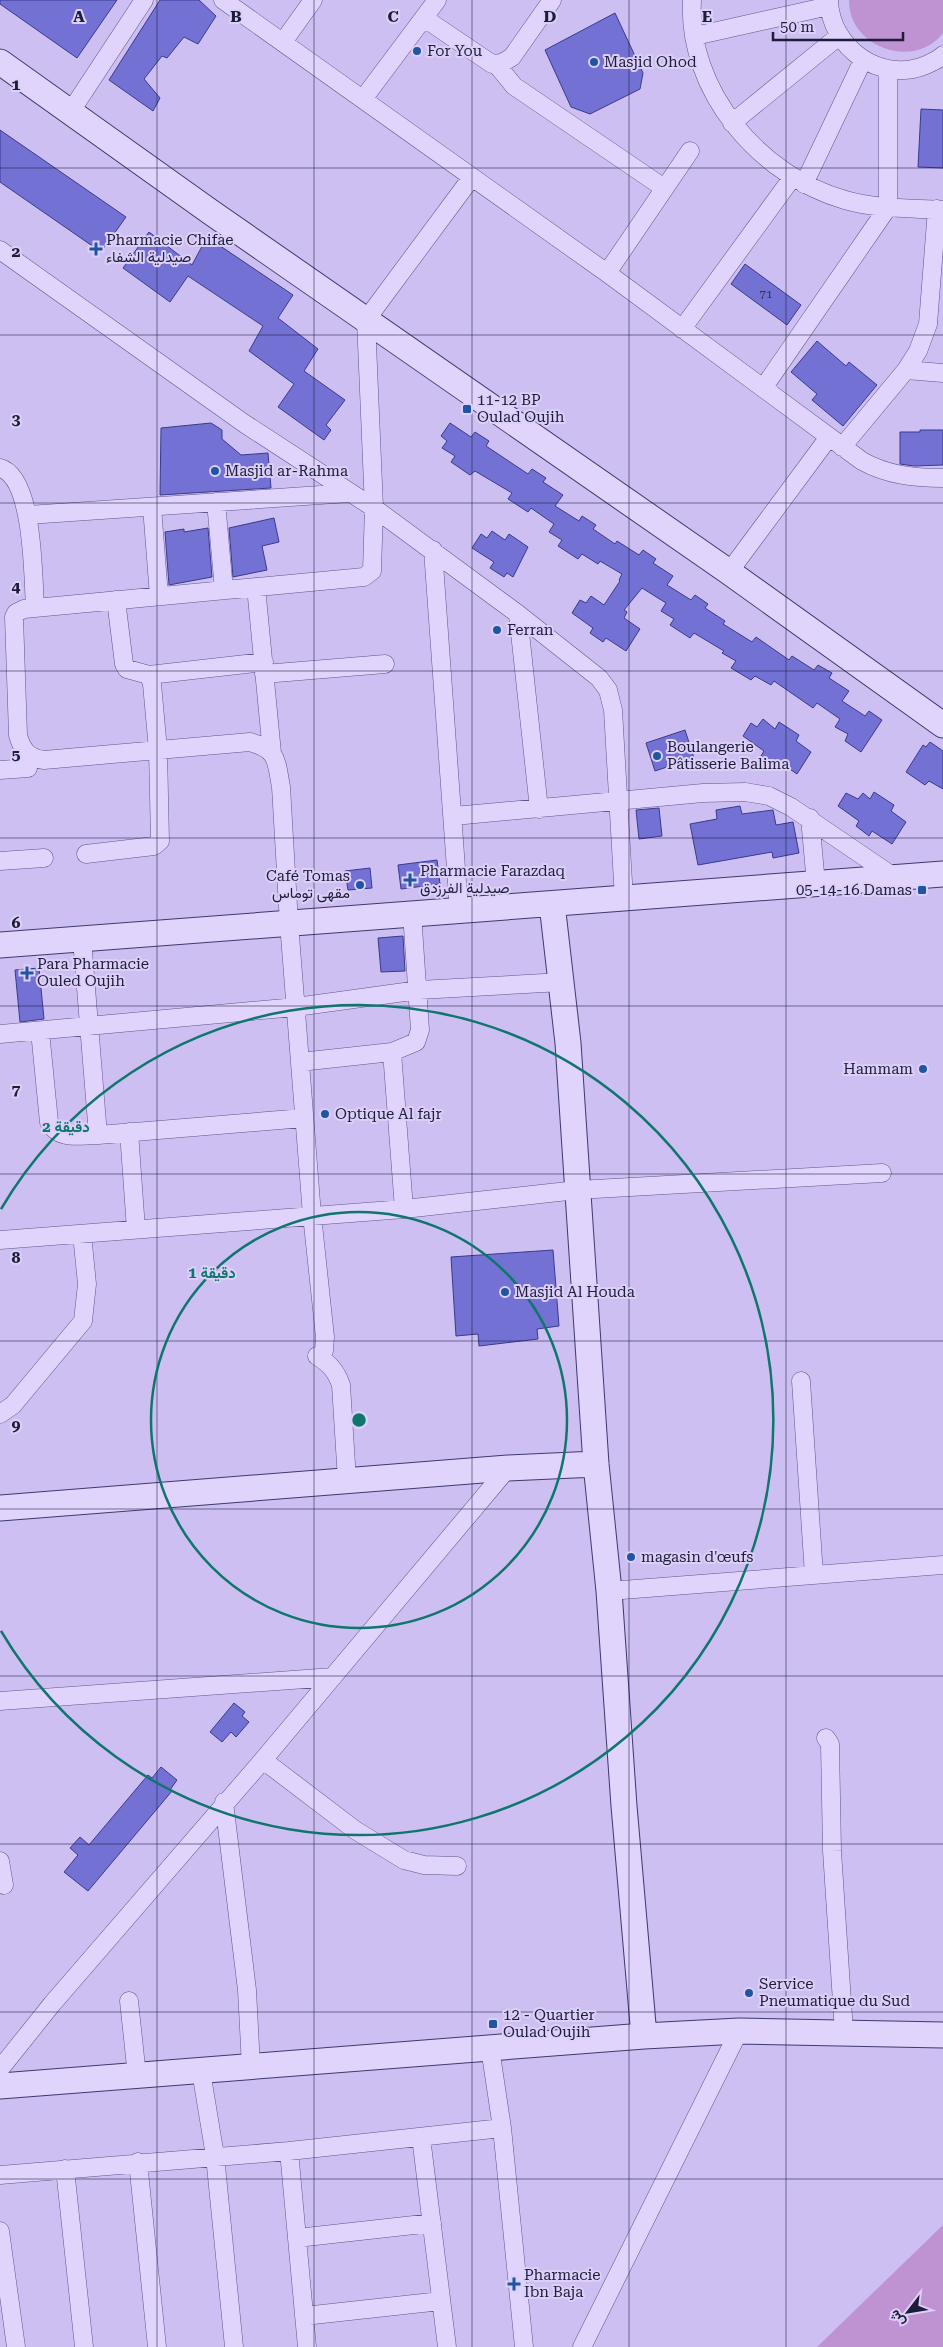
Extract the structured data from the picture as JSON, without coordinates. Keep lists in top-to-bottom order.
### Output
{
  "places": {
    "other": [
      "For You",
      "Masjid Ohod",
      "Masjid ar-Rahma",
      "Ferran",
      "Boulangerie Pâtisserie Balima",
      "Café Tomas مقهى توماس",
      "Hammam",
      "Optique Al fajr",
      "Masjid Al Houda",
      "magasin d'œufs",
      "Service Pneumatique du Sud"
    ],
    "health": [
      "Pharmacie Chifae صيدلية الشفاء",
      "Pharmacie Farazdaq صيدلية الفرزدق",
      "Para Pharmacie Ouled Oujih",
      "Pharmacie Ibn Baja"
    ],
    "transit": ["11-12 BP Oulad Oujih", "05-14-16 Damas", "12 - Quartier Oulad Oujih"]
  },
  "house_numbers": ["71"],
  "scale_bar": "50 m",
  "north": "bottom left",
  "grid": {
    "columns": [
      "A",
      "B",
      "C",
      "D",
      "E"
    ],
    "rows": [
      "1",
      "2",
      "3",
      "4",
      "5",
      "6",
      "7",
      "8",
      "9"
    ]
  },
  "rings": ["2 دقيقة", "1 دقيقة"]
}
